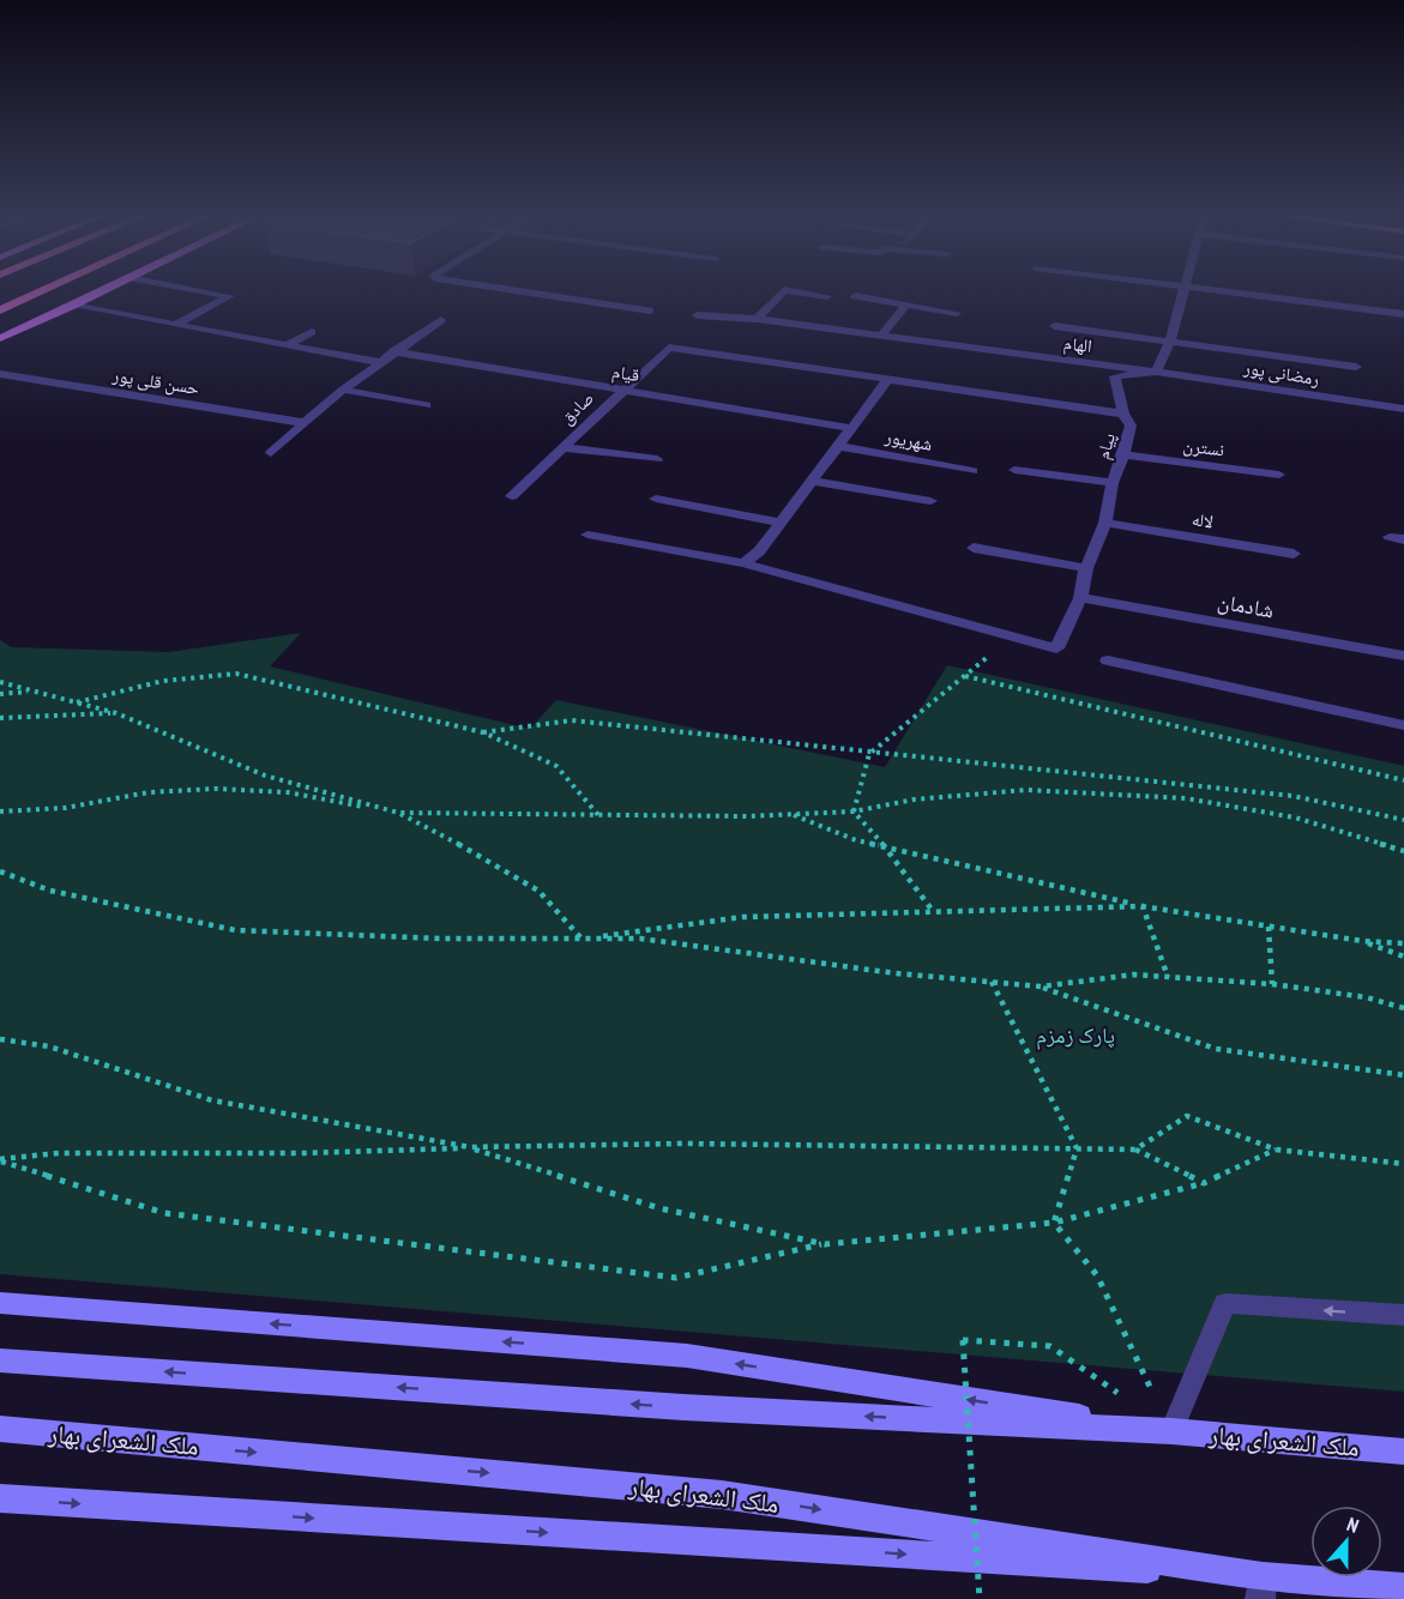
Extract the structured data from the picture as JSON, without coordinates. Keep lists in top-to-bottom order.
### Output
{
  "streets": {
    "main road": ["ملک الشعرای بهار"],
    "street": [
      "الهام",
      "قیام",
      "رمضانی پور",
      "حسن قلی پور",
      "صادق",
      "شهریور",
      "پیام",
      "نسترن",
      "لاله",
      "شادمان"
    ]
  },
  "crossings": [
    ["الهام", "رمضانی پور"],
    ["الهام", "پیام"],
    ["قیام", "صادق"],
    ["رمضانی پور", "پیام"],
    ["پیام", "نسترن"],
    ["پیام", "لاله"],
    ["پیام", "شادمان"]
  ],
  "parks": ["پارک زمزم"],
  "north": "top"
}
